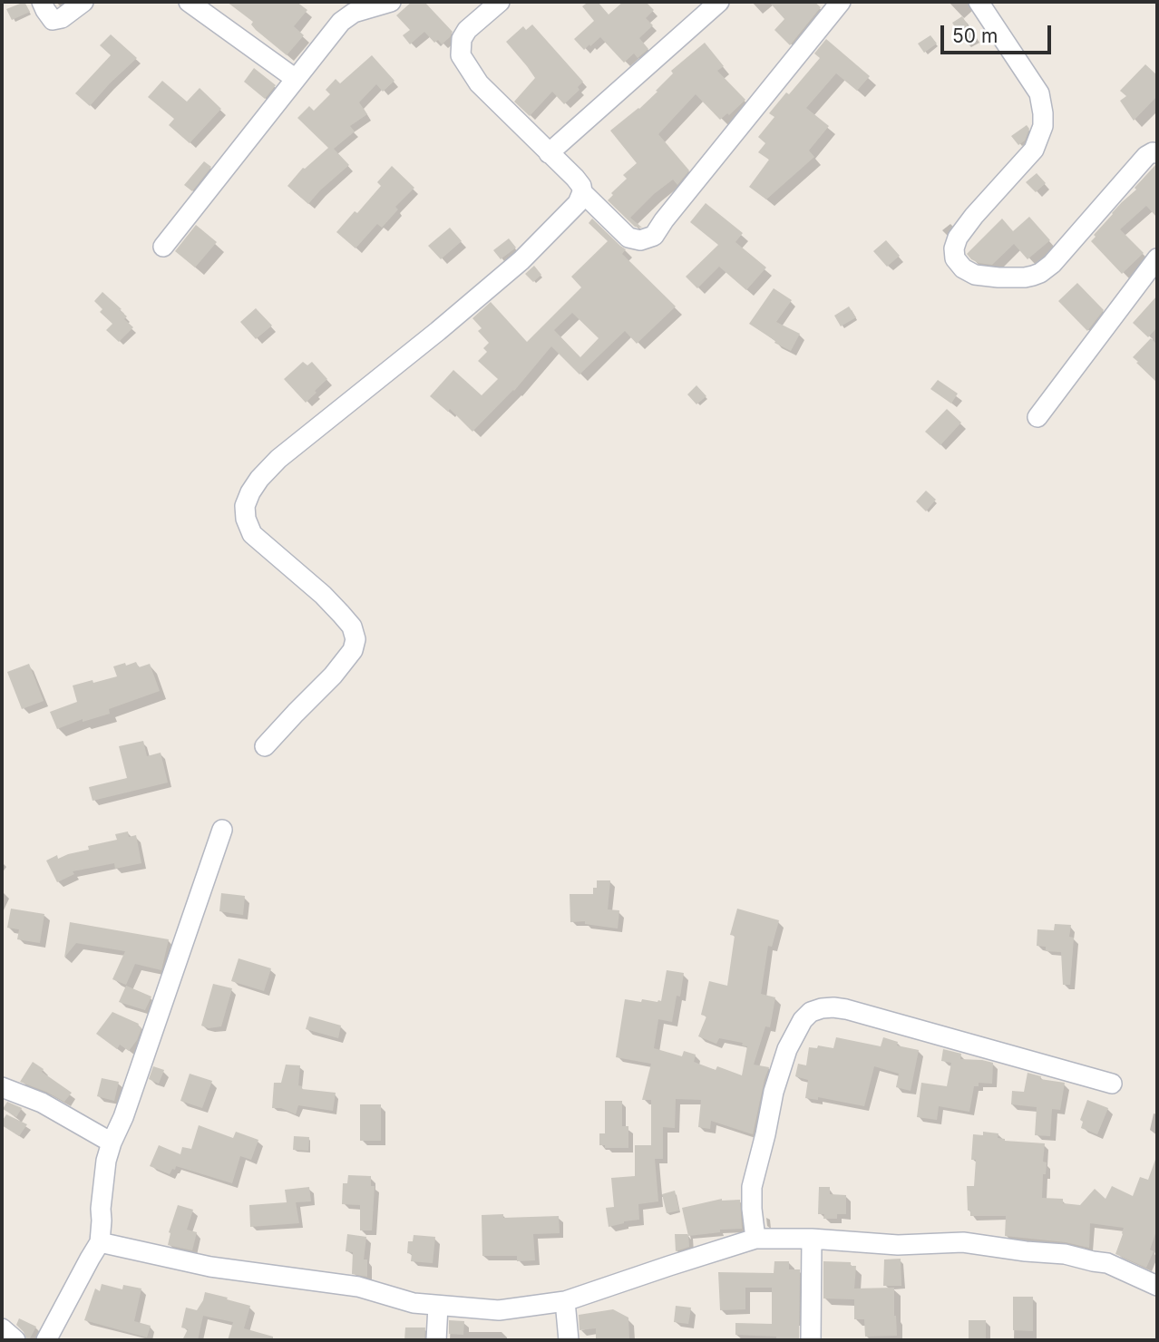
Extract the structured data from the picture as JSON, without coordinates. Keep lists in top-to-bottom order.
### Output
{
  "scale_bar": "50 m"
}
